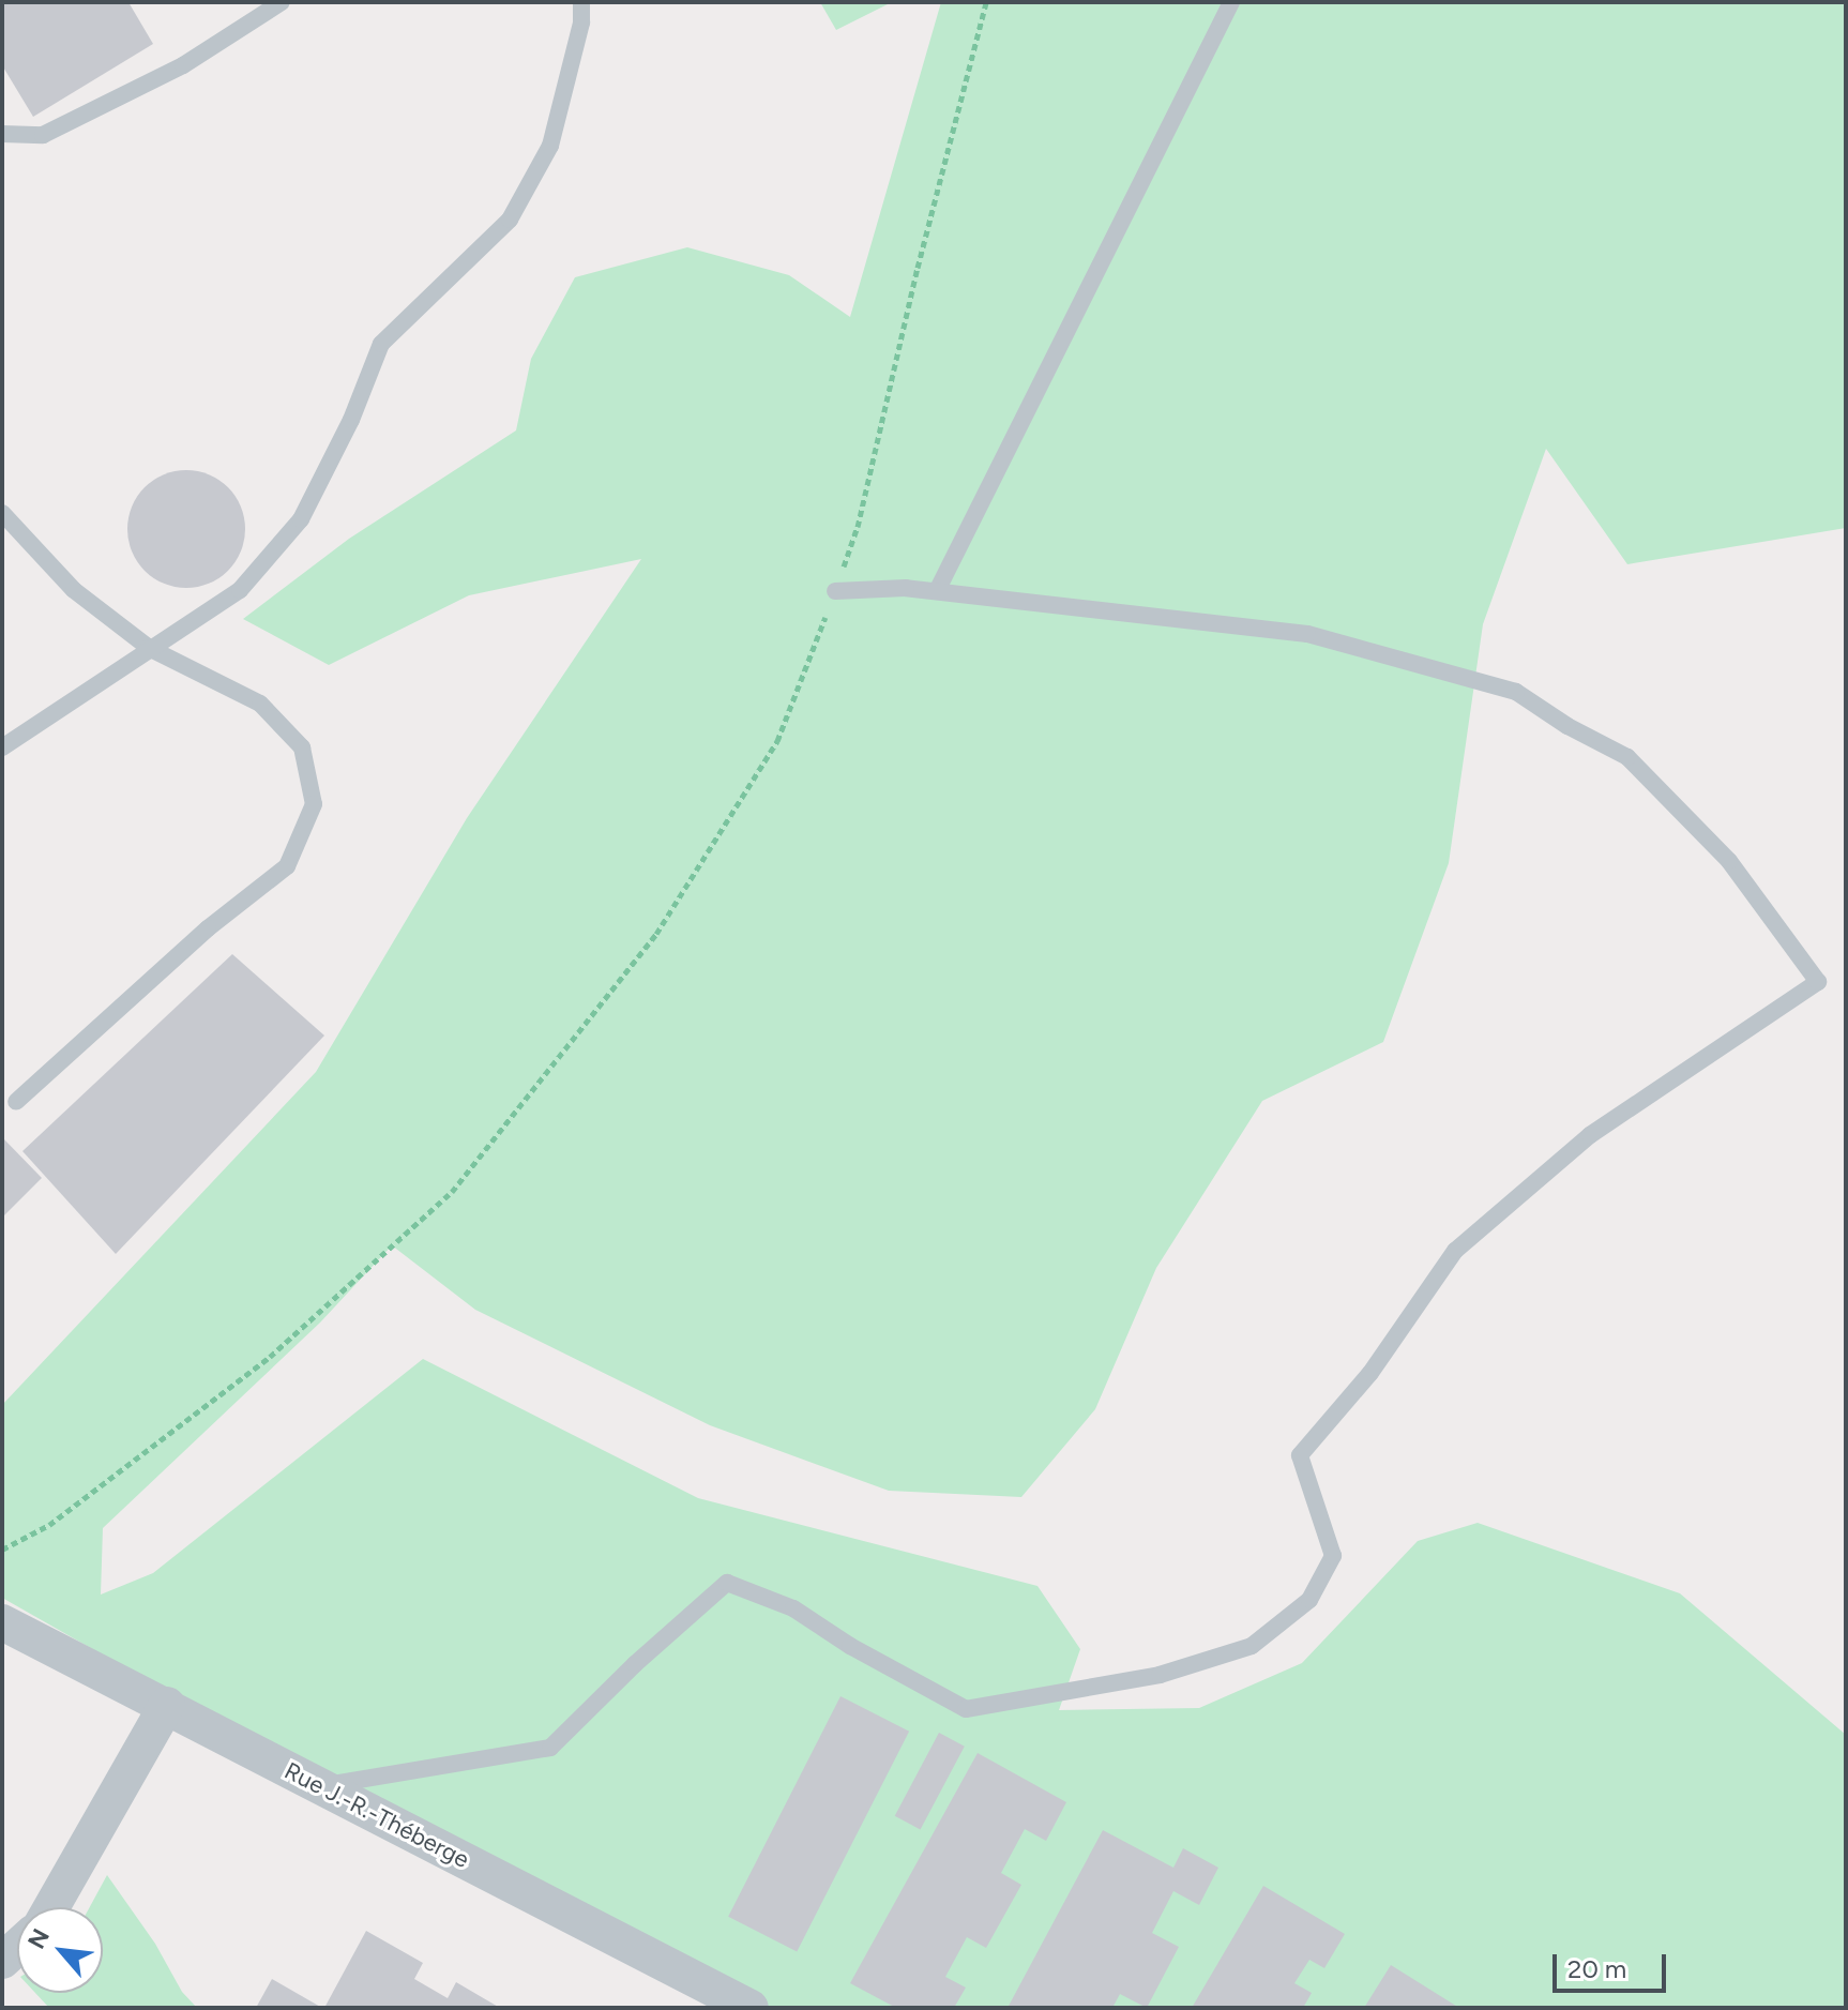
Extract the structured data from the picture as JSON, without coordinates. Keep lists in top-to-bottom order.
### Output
{
  "streets": {
    "street": ["Rue J.-R.-Théberge"]
  },
  "scale_bar": "20 m",
  "north": "top left"
}
